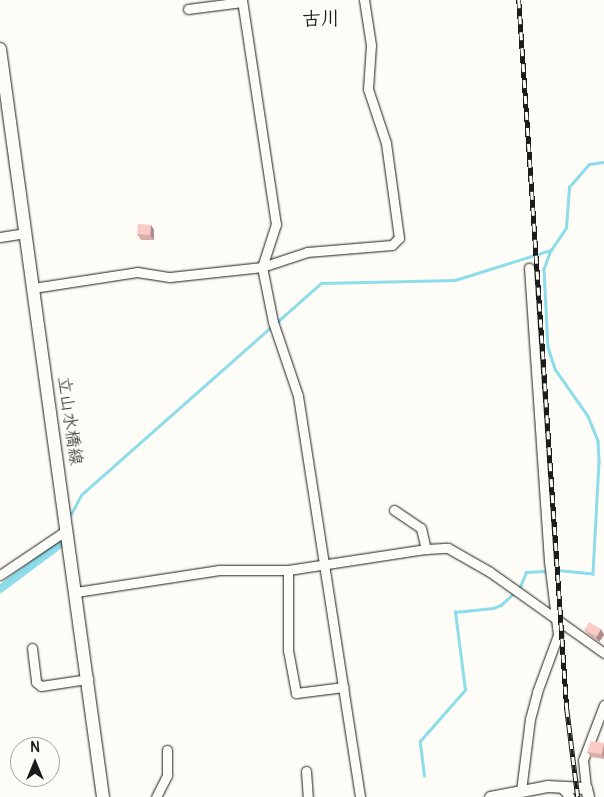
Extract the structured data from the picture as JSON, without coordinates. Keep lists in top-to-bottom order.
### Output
{
  "streets": {
    "main road": ["立山水橋線"]
  },
  "districts": ["古川"],
  "north": "top"
}
